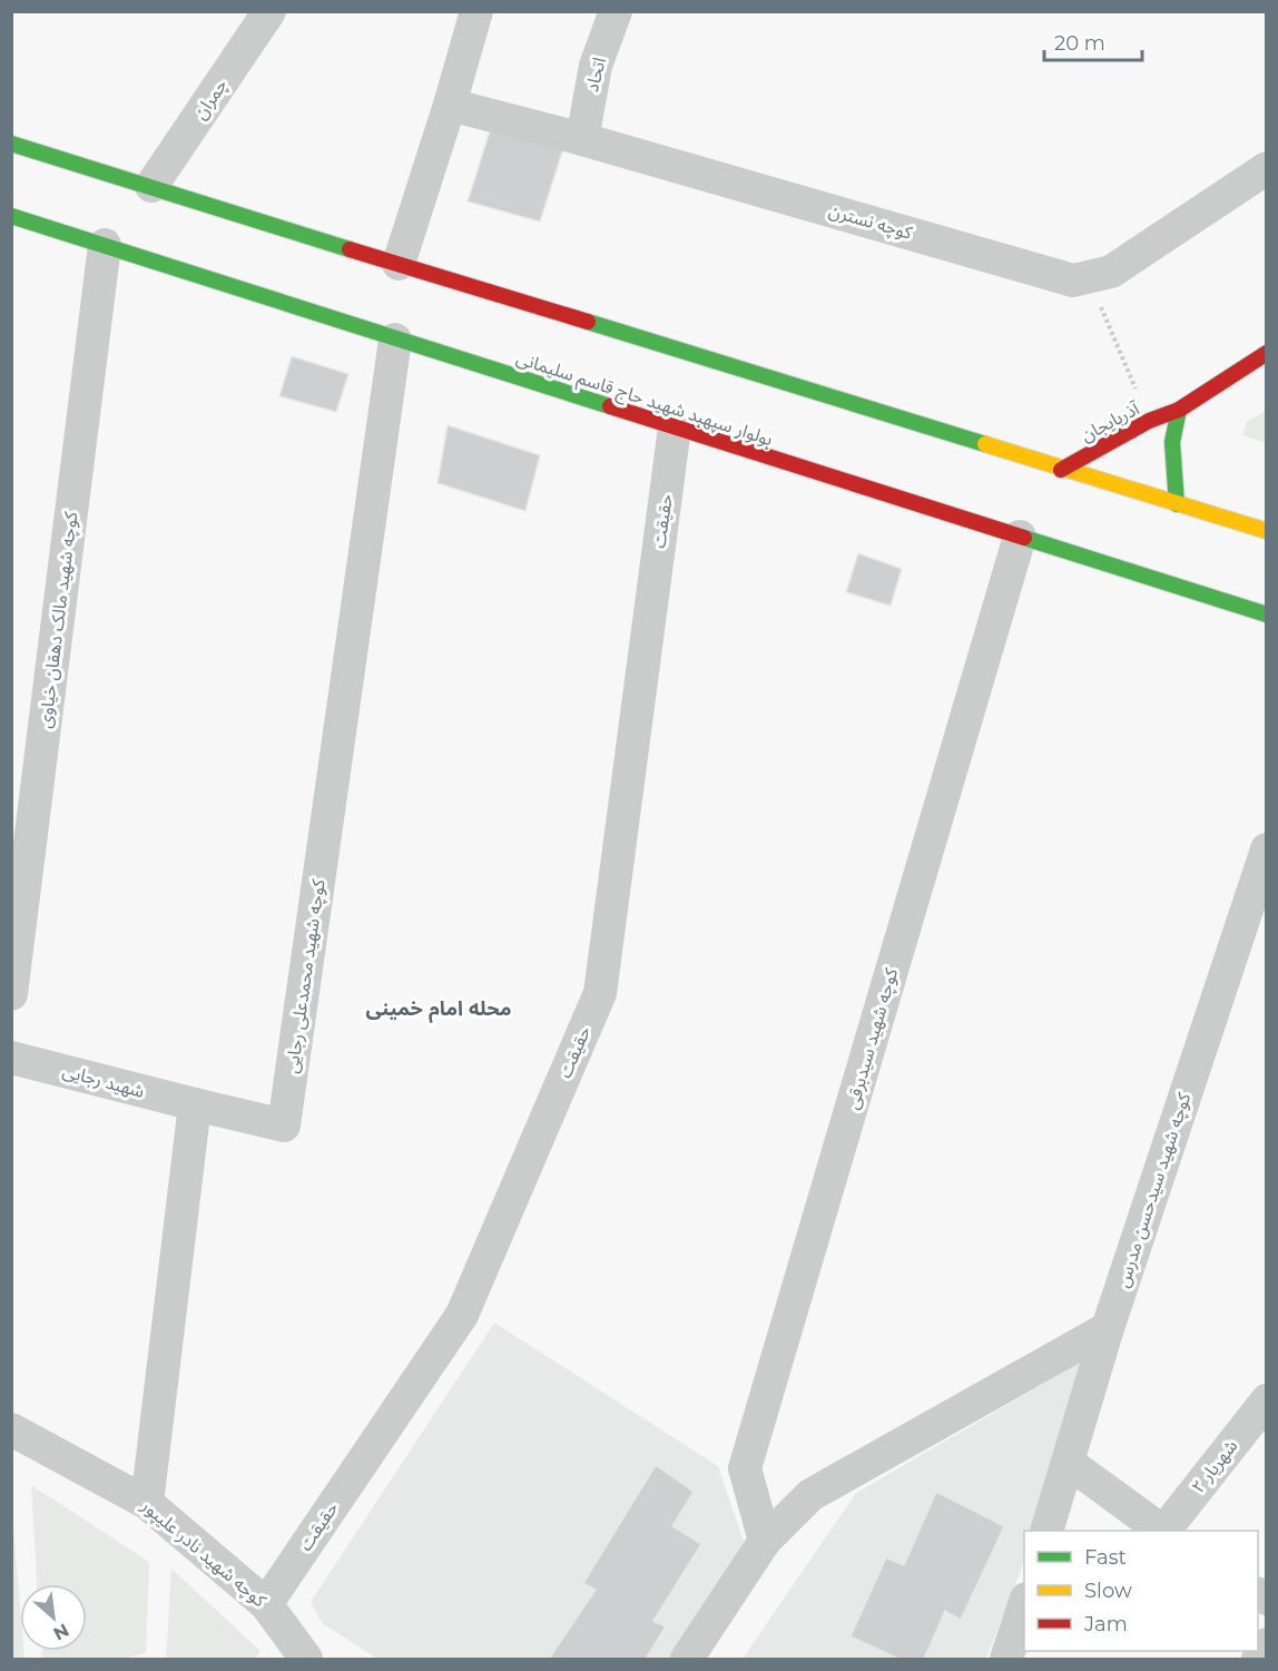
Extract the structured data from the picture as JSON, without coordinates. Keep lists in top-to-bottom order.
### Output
{
  "streets": {
    "main road": ["بولوار سپهبد شهید حاج قاسم سلیمانی", "آذربایجان"],
    "street": [
      "اتحاد",
      "چمران",
      "کوچه نسترن",
      "حقیقت",
      "کوچه شهید مالک دهقان‌ خیاوی",
      "کوچه شهید محمدعلی رجایی",
      "کوچه شهید سیدبرقی",
      "شهید رجایی",
      "کوچه شهید سیدحسن مدرس",
      "شهریار ۲",
      "کوچه شهید نادر علیپور"
    ]
  },
  "crossings": [
    ["اتحاد", "کوچه نسترن"],
    ["بولوار سپهبد شهید حاج قاسم سلیمانی", "حقیقت"],
    ["بولوار سپهبد شهید حاج قاسم سلیمانی", "کوچه شهید مالک دهقان‌ خیاوی"],
    ["بولوار سپهبد شهید حاج قاسم سلیمانی", "کوچه شهید محمدعلی رجایی"],
    ["بولوار سپهبد شهید حاج قاسم سلیمانی", "کوچه شهید سیدبرقی"],
    ["حقیقت", "کوچه شهید نادر علیپور"],
    ["کوچه شهید محمدعلی رجایی", "شهید رجایی"]
  ],
  "districts": ["محله امام خمینی"],
  "legend": ["Fast", "Slow", "Jam"],
  "scale_bar": "20 m",
  "north": "bottom right"
}
